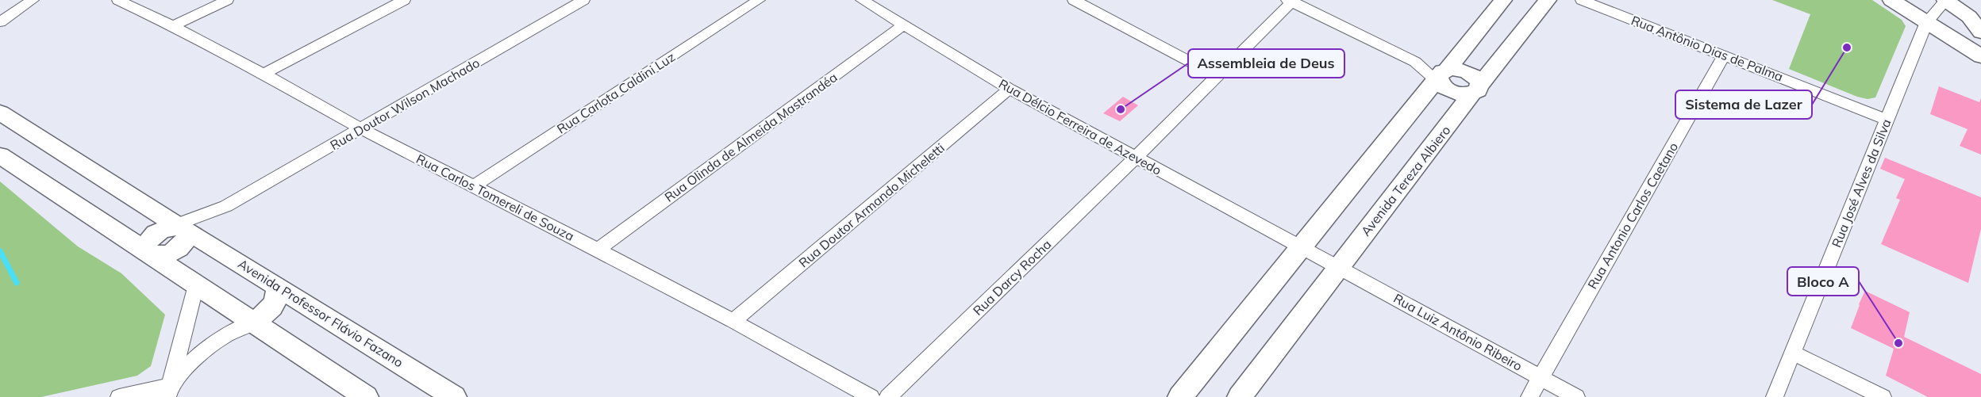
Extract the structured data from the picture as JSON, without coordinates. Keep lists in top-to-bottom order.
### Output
{
  "streets": {
    "street": [
      "Rua Antônio Dias de Palma",
      "Rua Carlota Caldini Luz",
      "Rua Doutor Wilson Machado",
      "Rua Délcio Ferreira de Azevedo",
      "Rua Olinda de Almeida Mastrandéa",
      "Avenida Tereza Albiero",
      "Rua José Alves da Silva",
      "Rua Carlos Tomereli de Souza",
      "Rua Doutor Armando Micheletti",
      "Rua Antonio Carlos Caetano",
      "Rua Darcy Rocha",
      "Avenida Professor Flávio Fazano",
      "Rua Luiz Antônio Ribeiro"
    ]
  },
  "crossings": [
    ["Rua Antônio Dias de Palma", "Rua José Alves da Silva"],
    ["Rua Antônio Dias de Palma", "Rua Antonio Carlos Caetano"],
    ["Rua Carlota Caldini Luz", "Rua Carlos Tomereli de Souza"],
    ["Rua Doutor Wilson Machado", "Rua Carlos Tomereli de Souza"],
    ["Rua Doutor Wilson Machado", "Avenida Professor Flávio Fazano"],
    ["Rua Délcio Ferreira de Azevedo", "Rua Olinda de Almeida Mastrandéa"],
    ["Rua Délcio Ferreira de Azevedo", "Avenida Tereza Albiero"],
    ["Rua Délcio Ferreira de Azevedo", "Rua Doutor Armando Micheletti"],
    ["Rua Délcio Ferreira de Azevedo", "Rua Darcy Rocha"],
    ["Rua Délcio Ferreira de Azevedo", "Rua Luiz Antônio Ribeiro"],
    ["Rua Olinda de Almeida Mastrandéa", "Rua Carlos Tomereli de Souza"],
    ["Avenida Tereza Albiero", "Rua Luiz Antônio Ribeiro"],
    ["Rua Carlos Tomereli de Souza", "Rua Doutor Armando Micheletti"],
    ["Rua Antonio Carlos Caetano", "Rua Luiz Antônio Ribeiro"]
  ],
  "places": ["Sistema de Lazer", "Assembleia de Deus", "Bloco A"]
}
